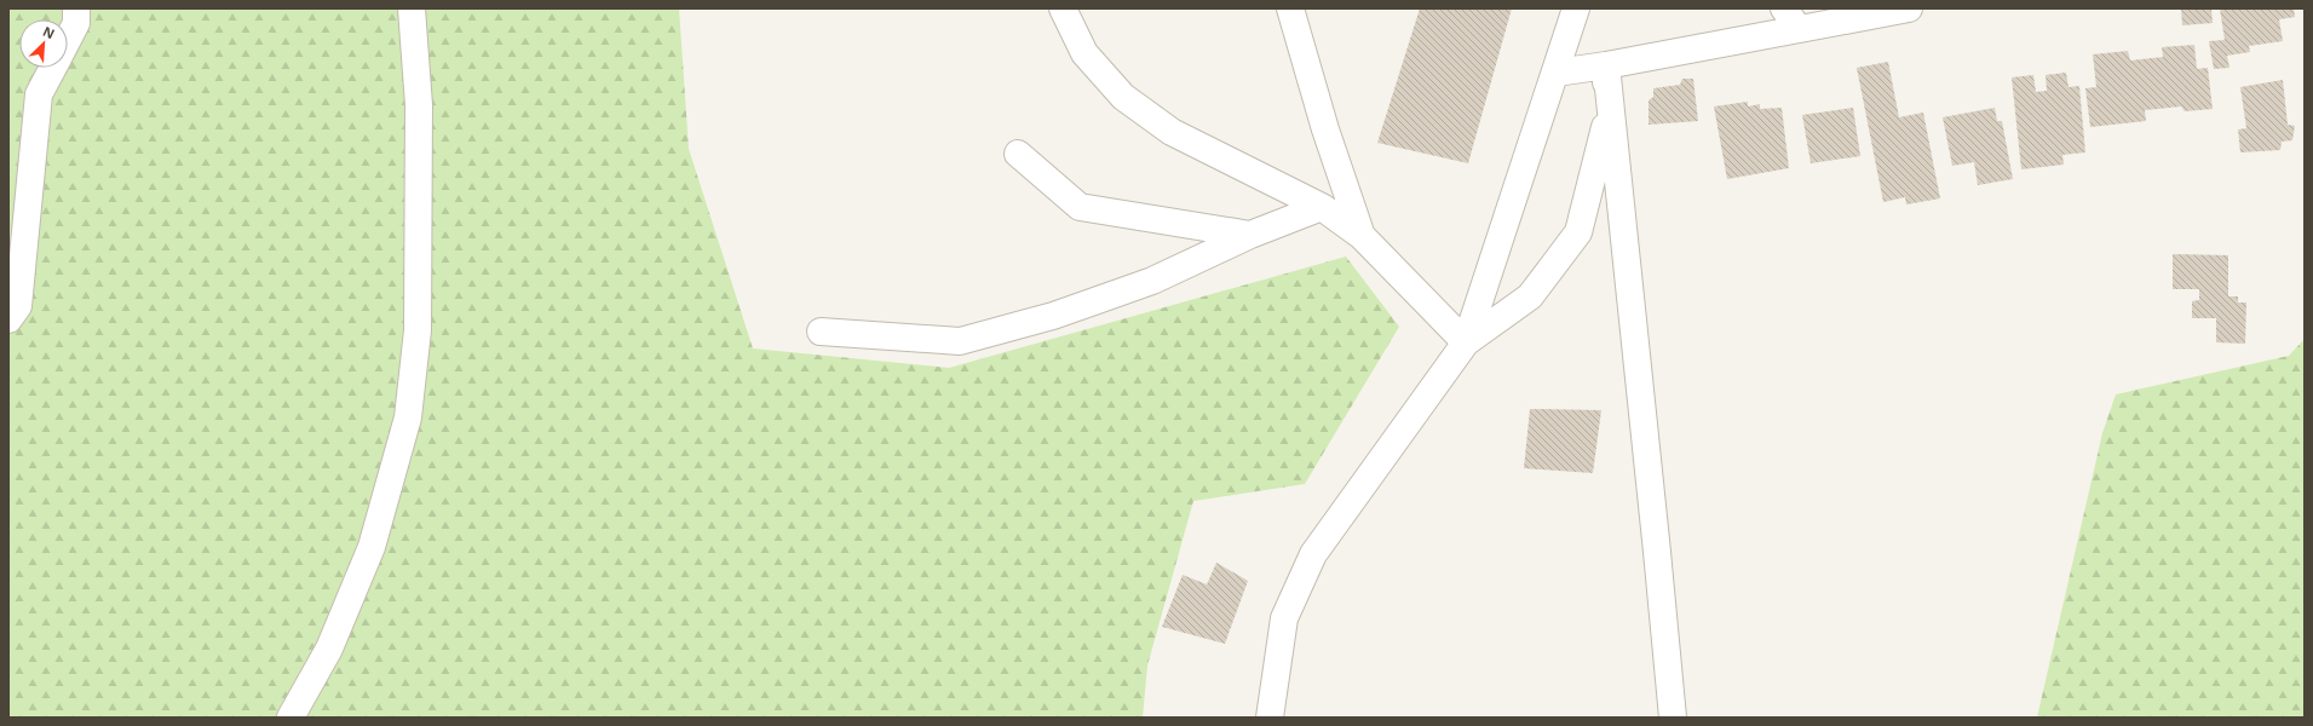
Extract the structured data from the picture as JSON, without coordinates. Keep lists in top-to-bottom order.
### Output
{
  "north": "top right"
}
